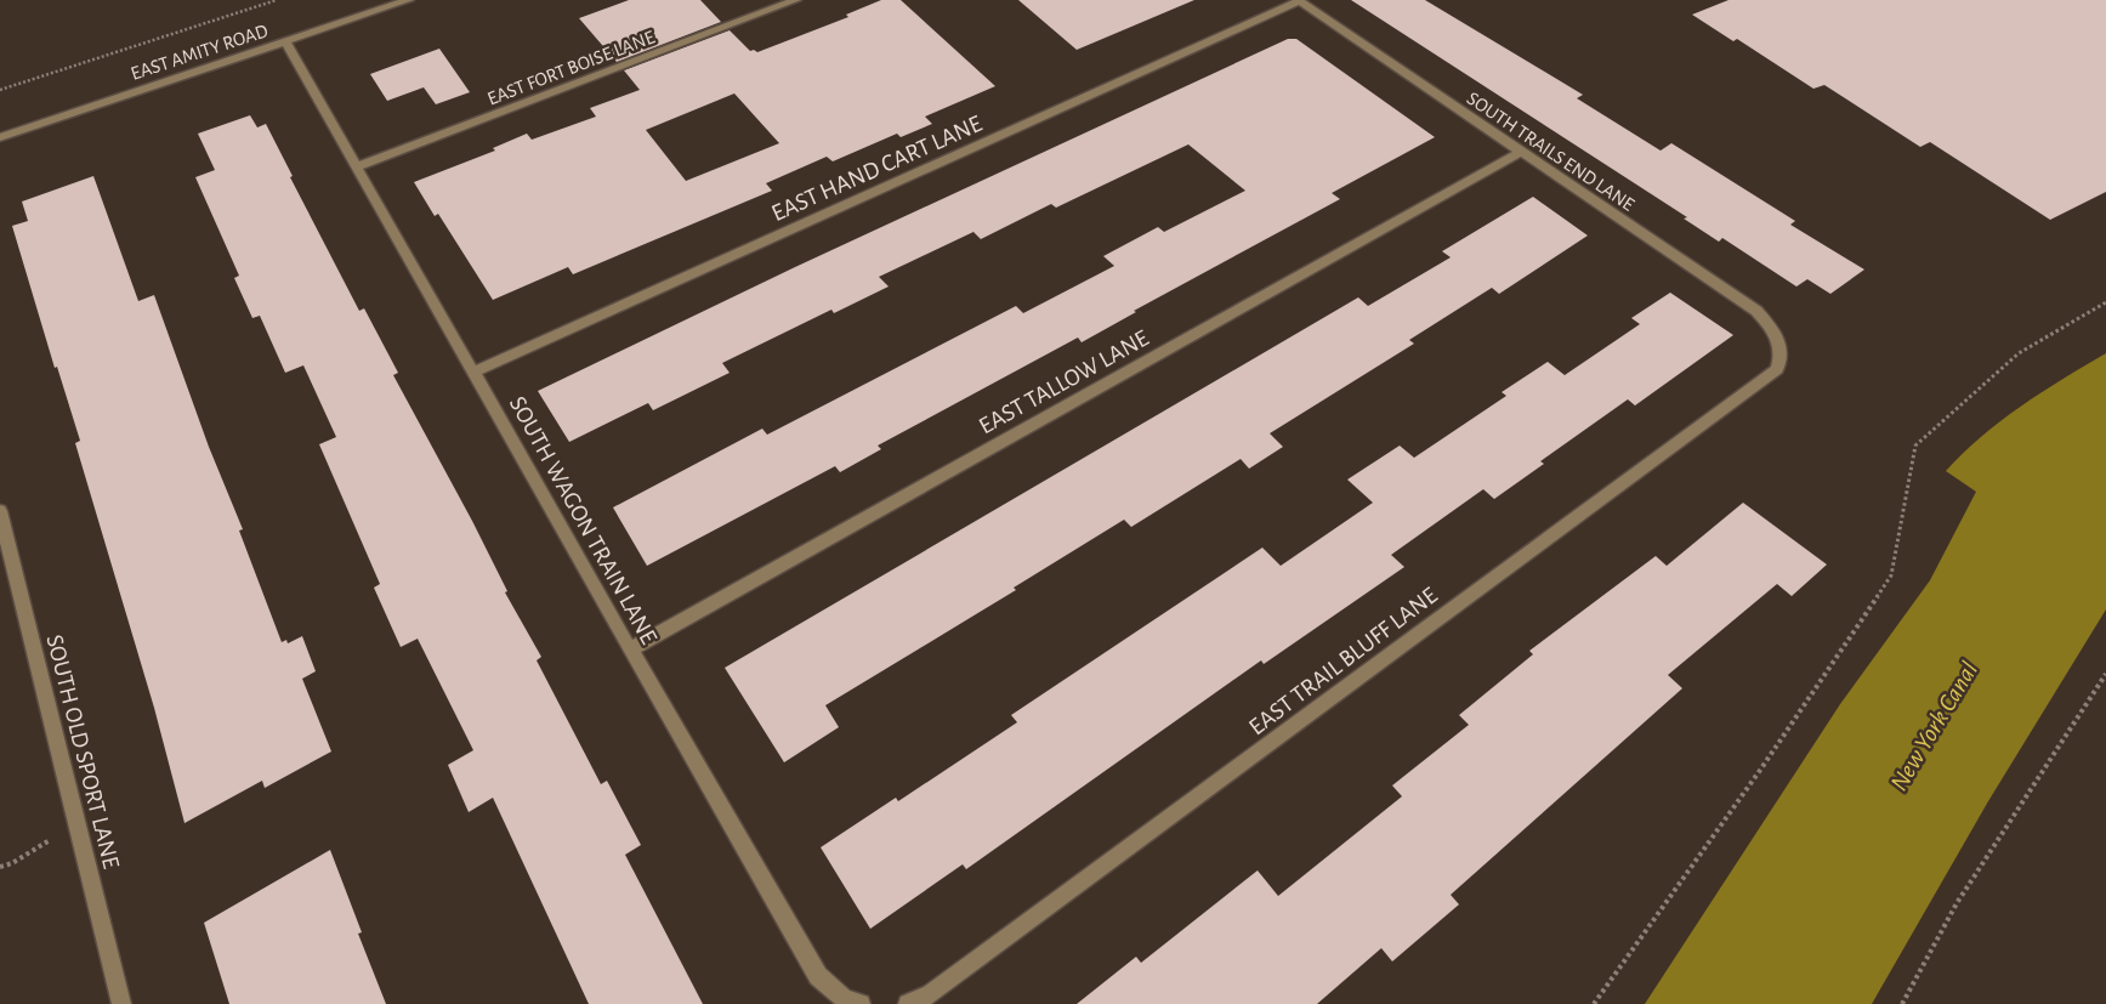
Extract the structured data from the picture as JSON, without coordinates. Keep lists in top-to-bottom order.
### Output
{
  "streets": {
    "street": [
      "EAST AMITY ROAD",
      "EAST FORT BOISE LANE",
      "SOUTH TRAILS END LANE",
      "EAST HAND CART LANE",
      "EAST TALLOW LANE",
      "SOUTH WAGON TRAIN LANE",
      "EAST TRAIL BLUFF LANE",
      "SOUTH OLD SPORT LANE"
    ]
  },
  "crossings": [
    ["EAST AMITY ROAD", "SOUTH WAGON TRAIN LANE"],
    ["EAST FORT BOISE LANE", "SOUTH WAGON TRAIN LANE"],
    ["SOUTH TRAILS END LANE", "EAST HAND CART LANE"],
    ["SOUTH TRAILS END LANE", "EAST TALLOW LANE"],
    ["SOUTH TRAILS END LANE", "EAST TRAIL BLUFF LANE"],
    ["EAST HAND CART LANE", "SOUTH WAGON TRAIN LANE"],
    ["EAST TALLOW LANE", "SOUTH WAGON TRAIN LANE"]
  ],
  "water": ["New York Canal"]
}
